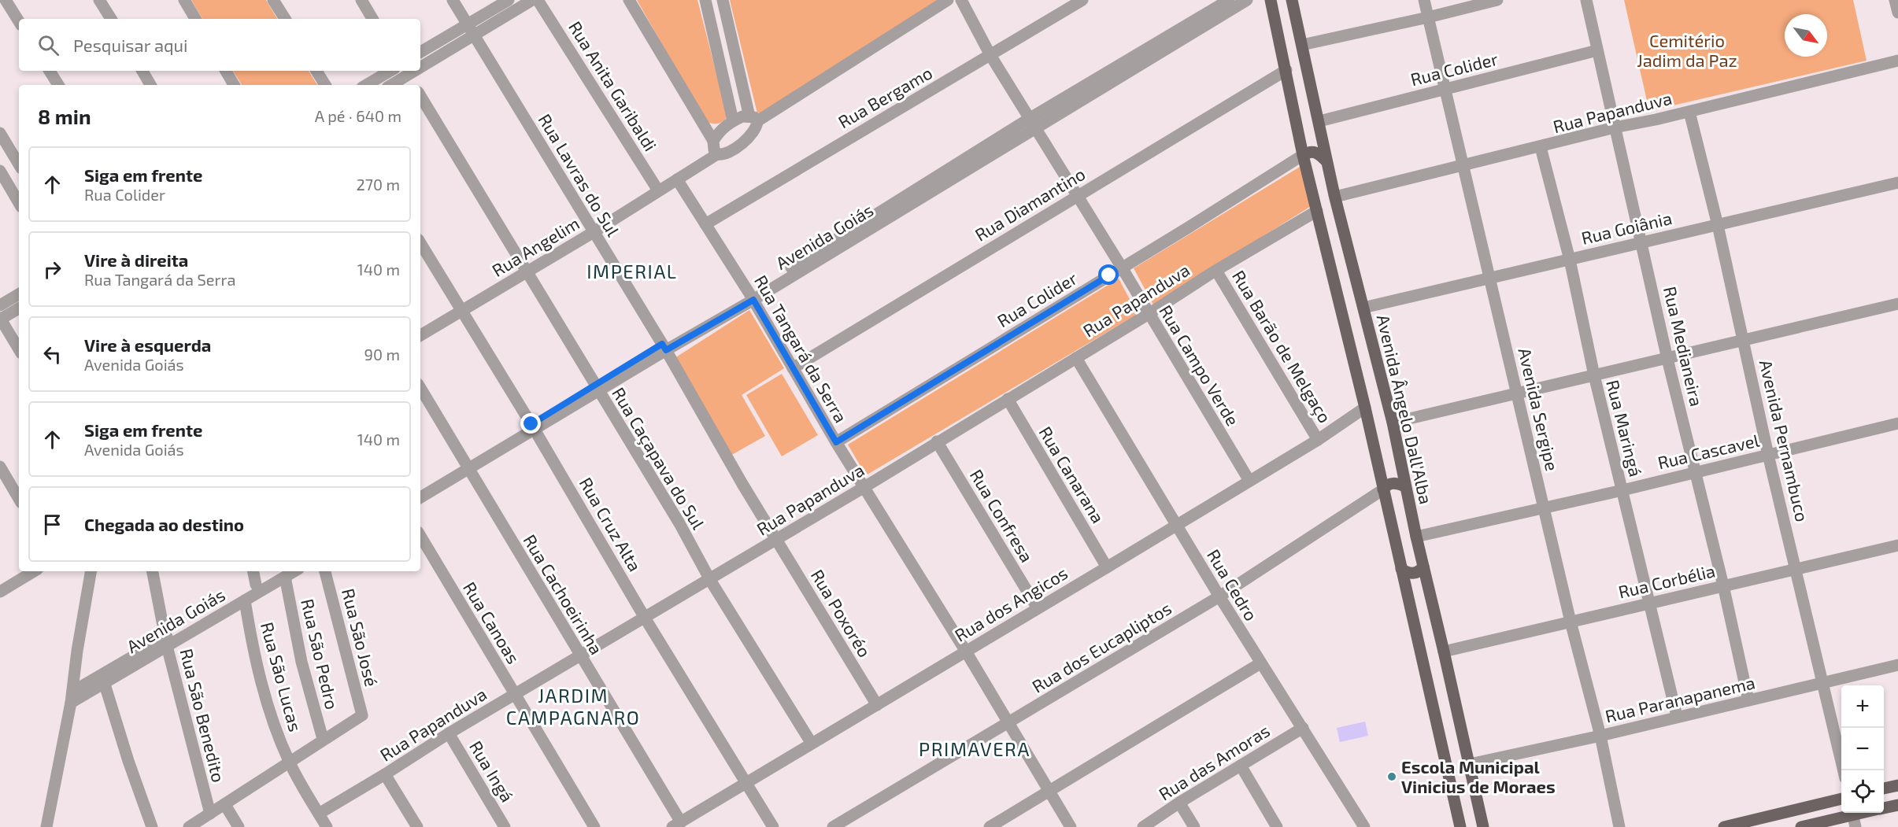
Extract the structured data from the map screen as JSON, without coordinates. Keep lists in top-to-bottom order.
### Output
{
  "streets": {
    "main road": ["Avenida Ângelo Dall'Alba"],
    "street": [
      "Rua Colider",
      "Rua Anita Garibaldi",
      "Rua Bergamo",
      "Rua Papanduva",
      "Rua Lavras do Sul",
      "Rua Diamantino",
      "Rua Goiânia",
      "Avenida Goiás",
      "Rua Angelim",
      "Rua Barão de Melgaço",
      "Rua Medianeira",
      "Rua Tangará da Serra",
      "Rua Campo Verde",
      "Avenida Sergipe",
      "Rua Maringá",
      "Avenida Pernambuco",
      "Rua Cascavel",
      "Rua Caçapava do Sul",
      "Rua Canarana",
      "Rua Confresa",
      "Rua Cruz Alta",
      "Rua Corbélia",
      "Rua Cedro",
      "Rua Cachoeirinha",
      "Rua dos Angicos",
      "Rua Poxoréo",
      "Rua Canoas",
      "Rua São José",
      "Rua dos Eucapliptos",
      "Rua São Pedro",
      "Rua São Lucas",
      "Rua Paranapanema",
      "Rua São Benedito",
      "Rua das Amoras",
      "Rua Ingá"
    ]
  },
  "crossings": [
    ["Rua Colider", "Rua Medianeira"],
    ["Rua Colider", "Rua Tangará da Serra"],
    ["Rua Colider", "Rua Campo Verde"],
    ["Rua Colider", "Avenida Ângelo Dall'Alba"],
    ["Rua Colider", "Avenida Sergipe"],
    ["Rua Anita Garibaldi", "Rua Angelim"],
    ["Rua Bergamo", "Rua Tangará da Serra"],
    ["Rua Bergamo", "Rua Campo Verde"],
    ["Rua Papanduva", "Rua Lavras do Sul"],
    ["Rua Papanduva", "Rua Barão de Melgaço"],
    ["Rua Papanduva", "Rua Medianeira"],
    ["Rua Papanduva", "Rua Tangará da Serra"],
    ["Rua Papanduva", "Rua Campo Verde"],
    ["Rua Papanduva", "Avenida Ângelo Dall'Alba"],
    ["Rua Papanduva", "Avenida Sergipe"],
    ["Rua Papanduva", "Rua Maringá"],
    ["Rua Papanduva", "Avenida Pernambuco"],
    ["Rua Papanduva", "Rua Caçapava do Sul"],
    ["Rua Papanduva", "Rua Canarana"],
    ["Rua Papanduva", "Rua Confresa"],
    ["Rua Papanduva", "Rua Cruz Alta"],
    ["Rua Papanduva", "Rua Cedro"],
    ["Rua Papanduva", "Rua Cachoeirinha"],
    ["Rua Papanduva", "Rua Poxoréo"],
    ["Rua Papanduva", "Rua Canoas"],
    ["Rua Papanduva", "Rua São Lucas"],
    ["Rua Papanduva", "Rua Ingá"],
    ["Rua Lavras do Sul", "Avenida Goiás"],
    ["Rua Lavras do Sul", "Rua Angelim"],
    ["Rua Lavras do Sul", "Rua Poxoréo"],
    ["Rua Diamantino", "Rua Tangará da Serra"],
    ["Rua Diamantino", "Rua Campo Verde"],
    ["Rua Goiânia", "Rua Medianeira"],
    ["Rua Goiânia", "Avenida Ângelo Dall'Alba"],
    ["Rua Goiânia", "Avenida Sergipe"],
    ["Rua Goiânia", "Rua Maringá"],
    ["Rua Goiânia", "Avenida Pernambuco"],
    ["Avenida Goiás", "Rua Tangará da Serra"],
    ["Avenida Goiás", "Rua Campo Verde"],
    ["Avenida Goiás", "Rua Caçapava do Sul"],
    ["Avenida Goiás", "Rua Cruz Alta"],
    ["Avenida Goiás", "Rua Cachoeirinha"],
    ["Avenida Goiás", "Rua São Pedro"],
    ["Avenida Goiás", "Rua São Lucas"],
    ["Avenida Goiás", "Rua São Benedito"],
    ["Rua Angelim", "Rua Tangará da Serra"],
    ["Rua Angelim", "Rua Caçapava do Sul"],
    ["Rua Angelim", "Rua Cruz Alta"],
    ["Rua Barão de Melgaço", "Rua dos Angicos"],
    ["Rua Medianeira", "Rua Cascavel"],
    ["Rua Medianeira", "Rua Corbélia"],
    ["Rua Medianeira", "Rua Paranapanema"],
    ["Rua Tangará da Serra", "Rua dos Angicos"],
    ["Rua Tangará da Serra", "Rua dos Eucapliptos"],
    ["Rua Campo Verde", "Rua dos Angicos"],
    ["Avenida Ângelo Dall'Alba", "Rua Cascavel"],
    ["Avenida Ângelo Dall'Alba", "Rua Corbélia"],
    ["Avenida Ângelo Dall'Alba", "Rua Paranapanema"],
    ["Avenida Sergipe", "Rua Cascavel"],
    ["Avenida Sergipe", "Rua Corbélia"],
    ["Avenida Sergipe", "Rua Paranapanema"],
    ["Rua Maringá", "Rua Cascavel"],
    ["Rua Maringá", "Rua Corbélia"],
    ["Rua Maringá", "Rua Paranapanema"],
    ["Avenida Pernambuco", "Rua Cascavel"],
    ["Avenida Pernambuco", "Rua Corbélia"],
    ["Avenida Pernambuco", "Rua Paranapanema"],
    ["Rua Caçapava do Sul", "Rua dos Angicos"],
    ["Rua Canarana", "Rua dos Angicos"],
    ["Rua Confresa", "Rua dos Angicos"],
    ["Rua Cruz Alta", "Rua dos Angicos"],
    ["Rua Cedro", "Rua dos Angicos"],
    ["Rua Cedro", "Rua dos Eucapliptos"],
    ["Rua Cedro", "Rua das Amoras"],
    ["Rua Cachoeirinha", "Rua dos Angicos"],
    ["Rua dos Angicos", "Rua Poxoréo"],
    ["Rua São José", "Rua São Pedro"]
  ],
  "districts": ["IMPERIAL", "JARDIM CAMPAGNARO", "PRIMAVERA"],
  "parks": ["Cemitério Jadim da Paz"],
  "places": ["Escola Municipal Vinicius de Moraes"],
  "north": "bottom right",
  "page": {
    "search": "Pesquisar aqui",
    "heading": ["8 min", "A pé · 640 m"],
    "list": [
      ["Siga em frente", "Rua Colider", "270 m"],
      ["Vire à direita", "Rua Tangará da Serra", "140 m"],
      ["Vire à esquerda", "Avenida Goiás", "90 m"],
      ["Siga em frente", "Avenida Goiás", "140 m"],
      "Chegada ao destino"
    ],
    "map_buttons": ["+", "−"]
  }
}
